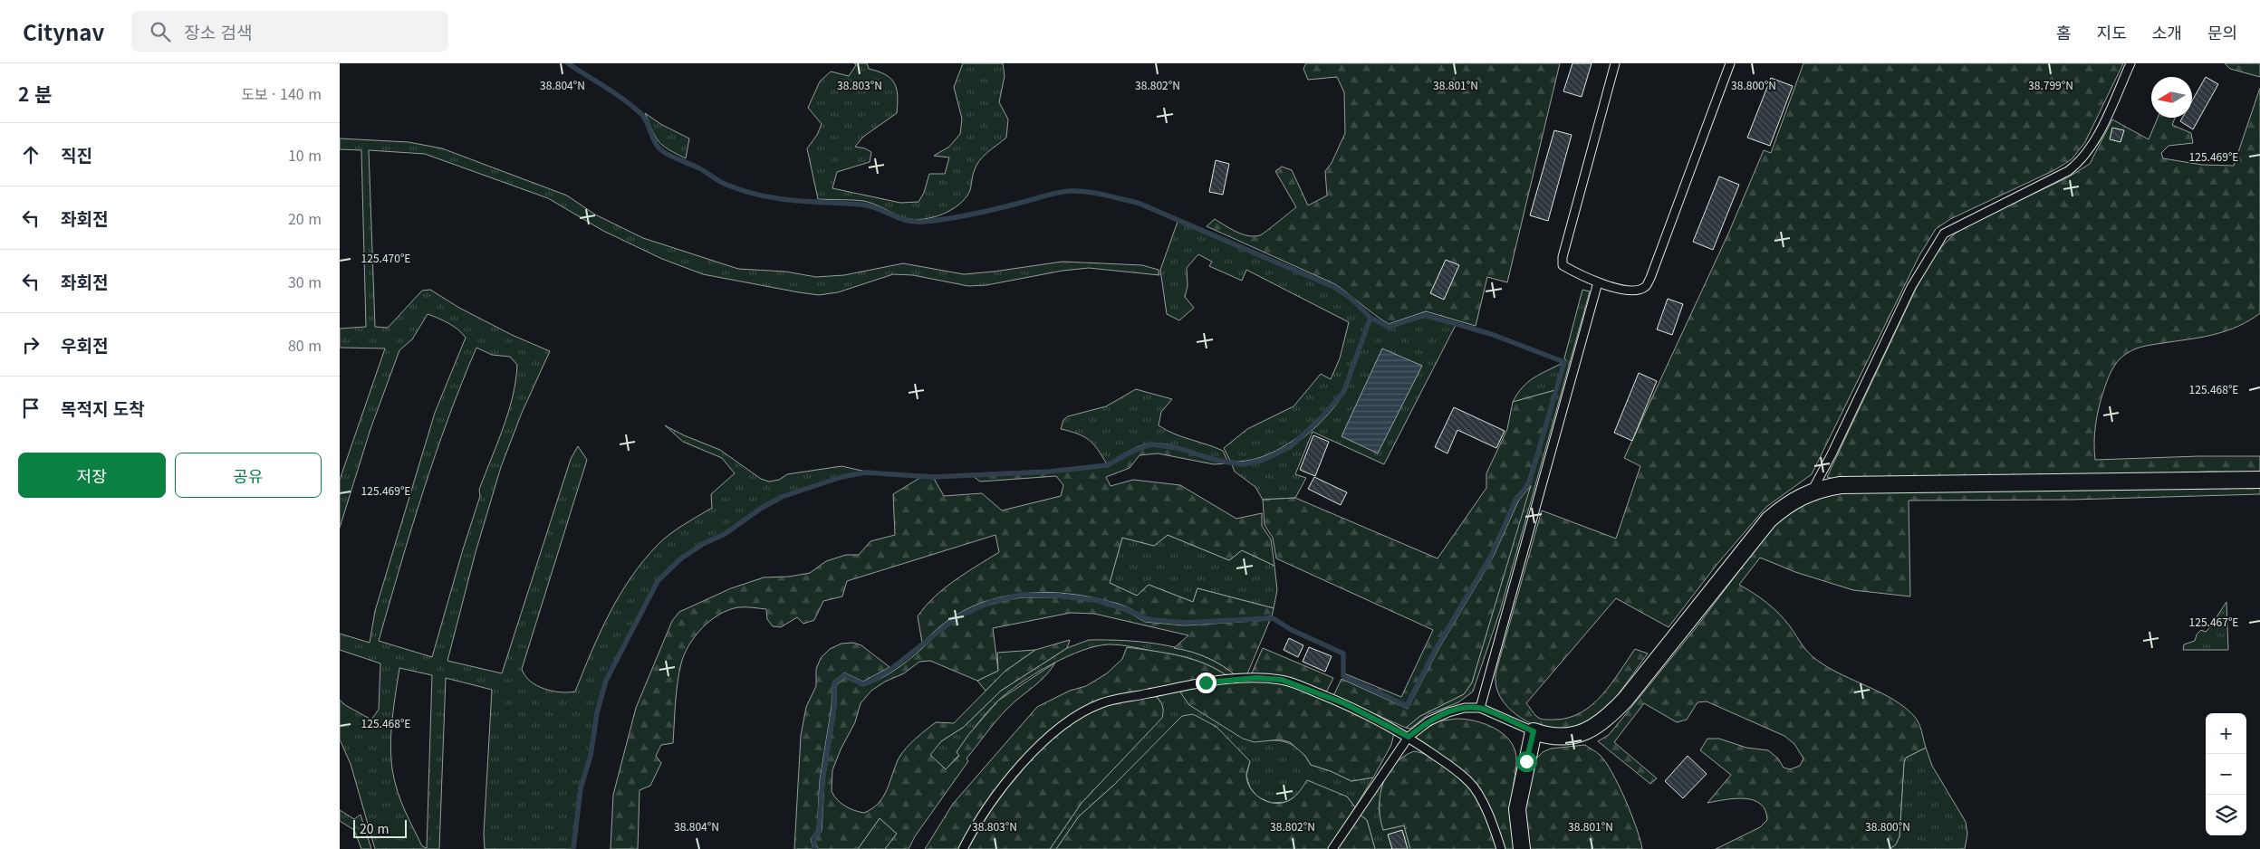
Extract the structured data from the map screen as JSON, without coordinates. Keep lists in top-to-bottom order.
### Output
{
  "scale_bar": "20 m",
  "north": "left",
  "page": {
    "header": "Citynav",
    "search": "장소 검색",
    "nav": [
      "홈",
      "지도",
      "소개",
      "문의"
    ],
    "heading": ["2 분", "도보 · 140 m"],
    "list": [
      ["직진", "10 m"],
      ["좌회전", "20 m"],
      ["좌회전", "30 m"],
      ["우회전", "80 m"],
      "목적지 도착"
    ],
    "buttons": ["저장", "공유"],
    "map_buttons": ["+", "−"],
    "scale": "20 m"
  },
  "coordinates": [
    "38.804°N",
    "38.803°N",
    "38.802°N",
    "38.801°N",
    "38.800°N",
    "38.799°N",
    "125.469°E",
    "125.470°E",
    "125.468°E",
    "125.467°E"
  ]
}
